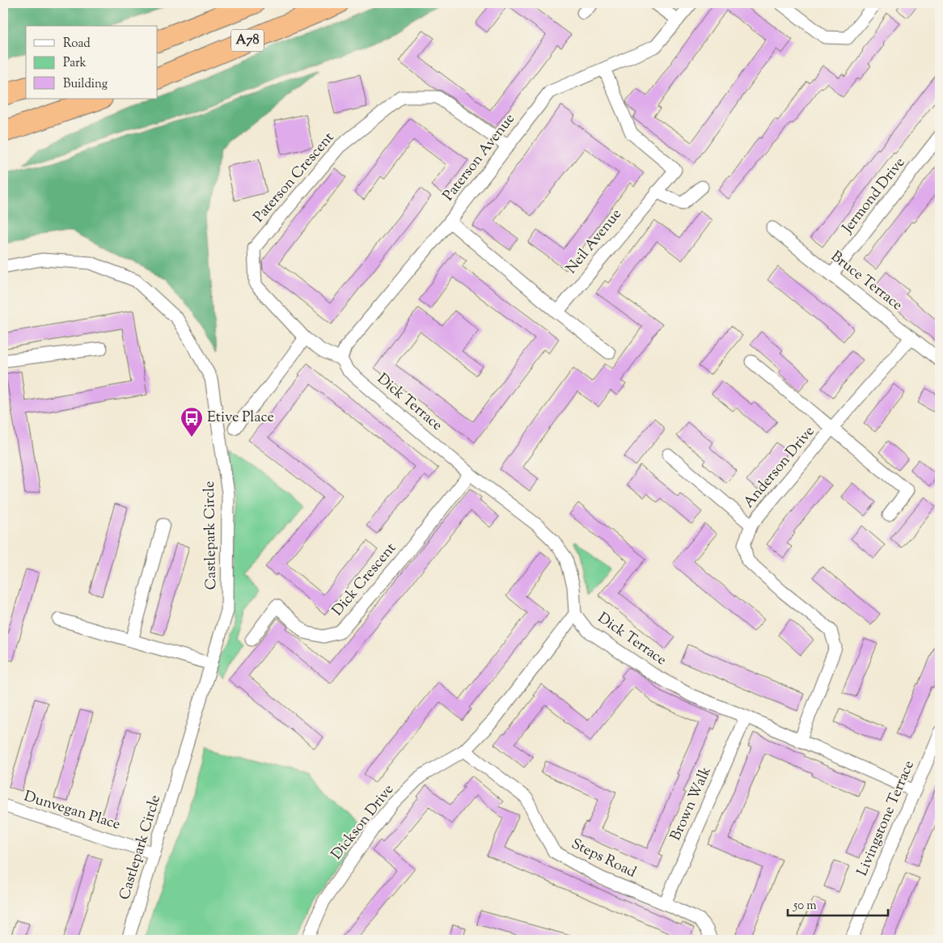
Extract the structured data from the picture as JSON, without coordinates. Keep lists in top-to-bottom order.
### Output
{
  "streets": {
    "highway": ["A78"],
    "street": [
      "Paterson Avenue",
      "Paterson Crescent",
      "Jermond Drive",
      "Neil Avenue",
      "Bruce Terrace",
      "Dick Terrace",
      "Anderson Drive",
      "Castlepark Circle",
      "Dick Crescent",
      "Brown Walk",
      "Dunvegan Place",
      "Livingstone Terrace",
      "Dickson Drive",
      "Steps Road"
    ]
  },
  "crossings": [
    ["Paterson Avenue", "Paterson Crescent"],
    ["Paterson Avenue", "Neil Avenue"],
    ["Paterson Avenue", "Dick Terrace"],
    ["Paterson Crescent", "Dick Terrace"],
    ["Jermond Drive", "Bruce Terrace"],
    ["Bruce Terrace", "Anderson Drive"],
    ["Dick Terrace", "Anderson Drive"],
    ["Dick Terrace", "Dick Crescent"],
    ["Dick Terrace", "Brown Walk"],
    ["Dick Terrace", "Livingstone Terrace"],
    ["Dick Terrace", "Dickson Drive"],
    ["Castlepark Circle", "Dunvegan Place"],
    ["Brown Walk", "Steps Road"],
    ["Dickson Drive", "Steps Road"]
  ],
  "places": {
    "bus stop": ["Etive Place"]
  },
  "legend": ["Road", "Park", "Building"],
  "scale_bar": "50 m"
}
